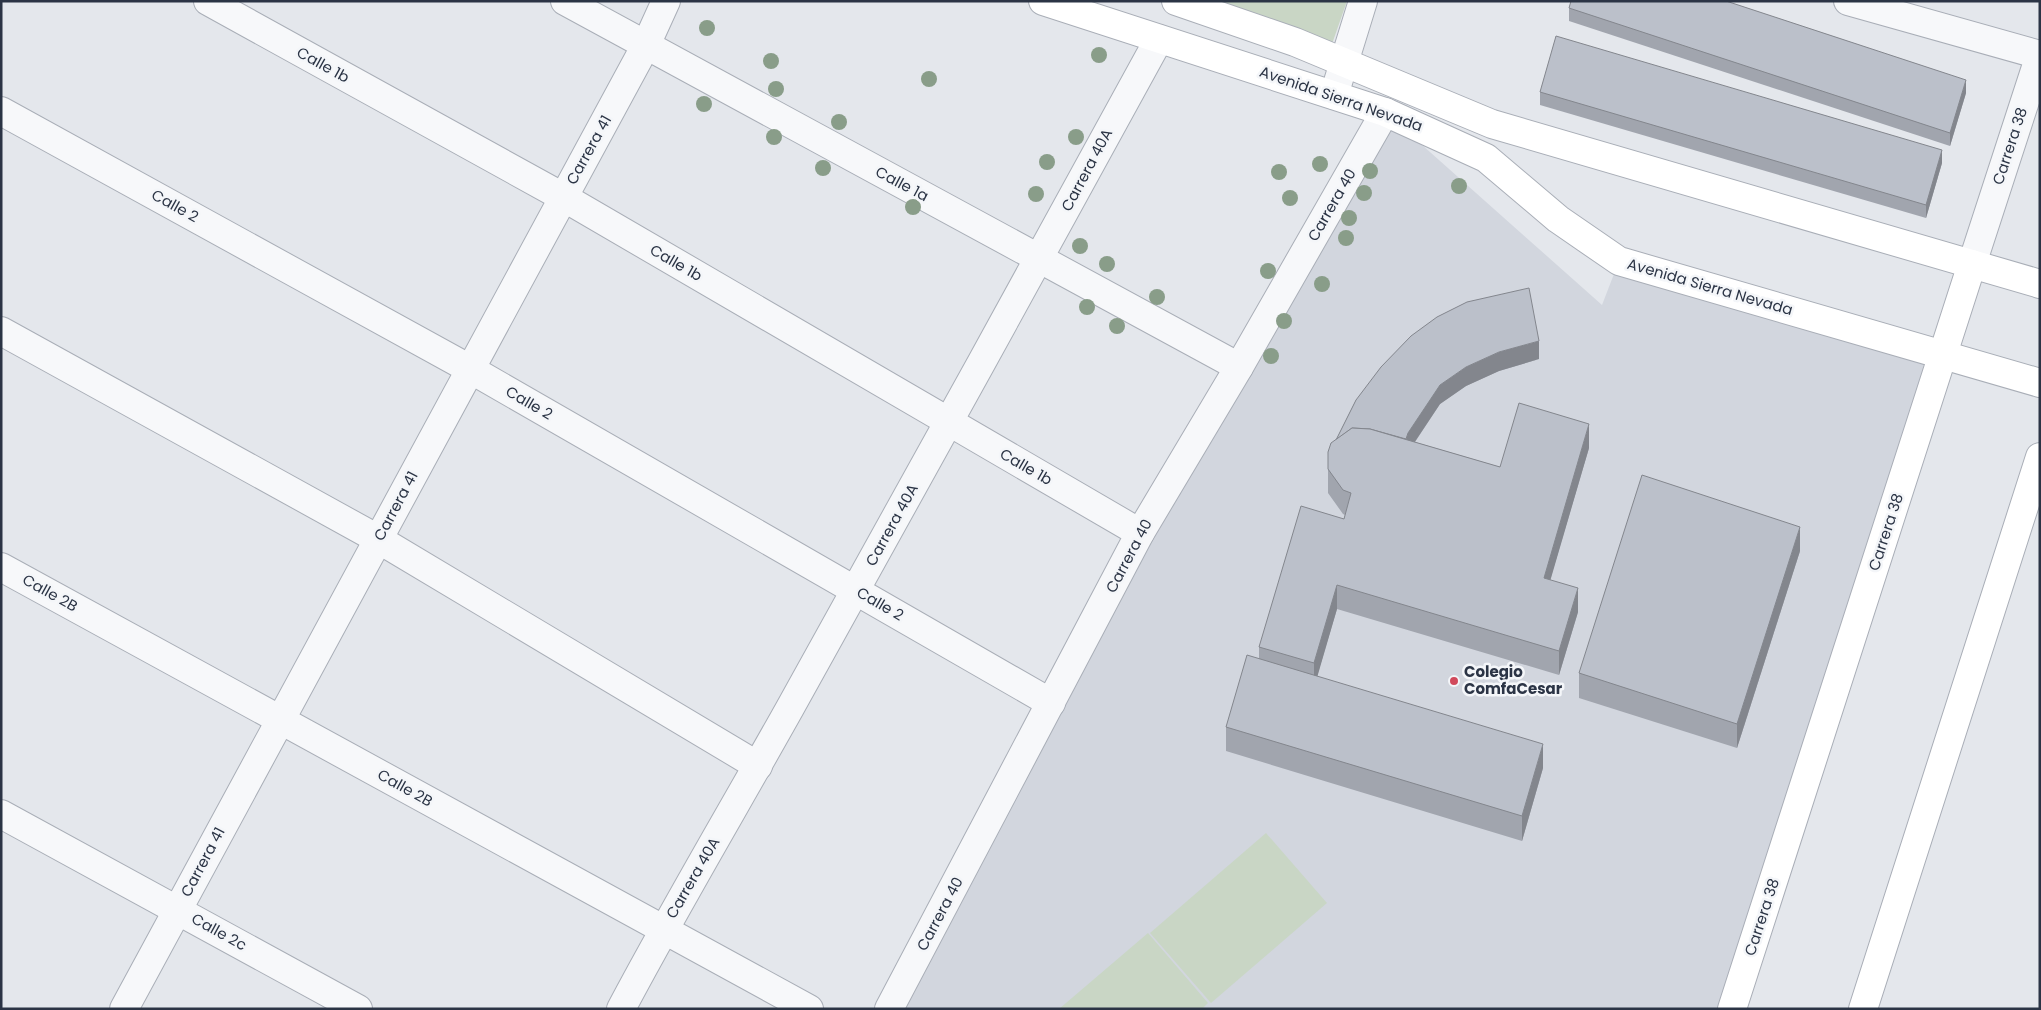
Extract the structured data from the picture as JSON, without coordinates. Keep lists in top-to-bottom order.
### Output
{
  "streets": {
    "main road": ["Avenida Sierra Nevada", "Carrera 38"],
    "street": [
      "Calle 1b",
      "Carrera 41",
      "Carrera 40A",
      "Calle 1a",
      "Carrera 40",
      "Calle 2",
      "Calle 2B",
      "Calle 2c"
    ]
  },
  "crossings": [
    ["Calle 1b", "Carrera 41"],
    ["Calle 1b", "Carrera 40A"],
    ["Calle 1b", "Carrera 40"],
    ["Avenida Sierra Nevada", "Carrera 38"],
    ["Avenida Sierra Nevada", "Carrera 40A"],
    ["Avenida Sierra Nevada", "Carrera 40"],
    ["Carrera 41", "Calle 1a"],
    ["Carrera 41", "Calle 2"],
    ["Carrera 41", "Calle 2B"],
    ["Carrera 41", "Calle 2c"],
    ["Carrera 40A", "Calle 1a"],
    ["Carrera 40A", "Calle 2"],
    ["Carrera 40A", "Calle 2B"],
    ["Calle 1a", "Carrera 40"],
    ["Carrera 40", "Calle 2"]
  ],
  "places": ["Colegio ComfaCesar"]
}
